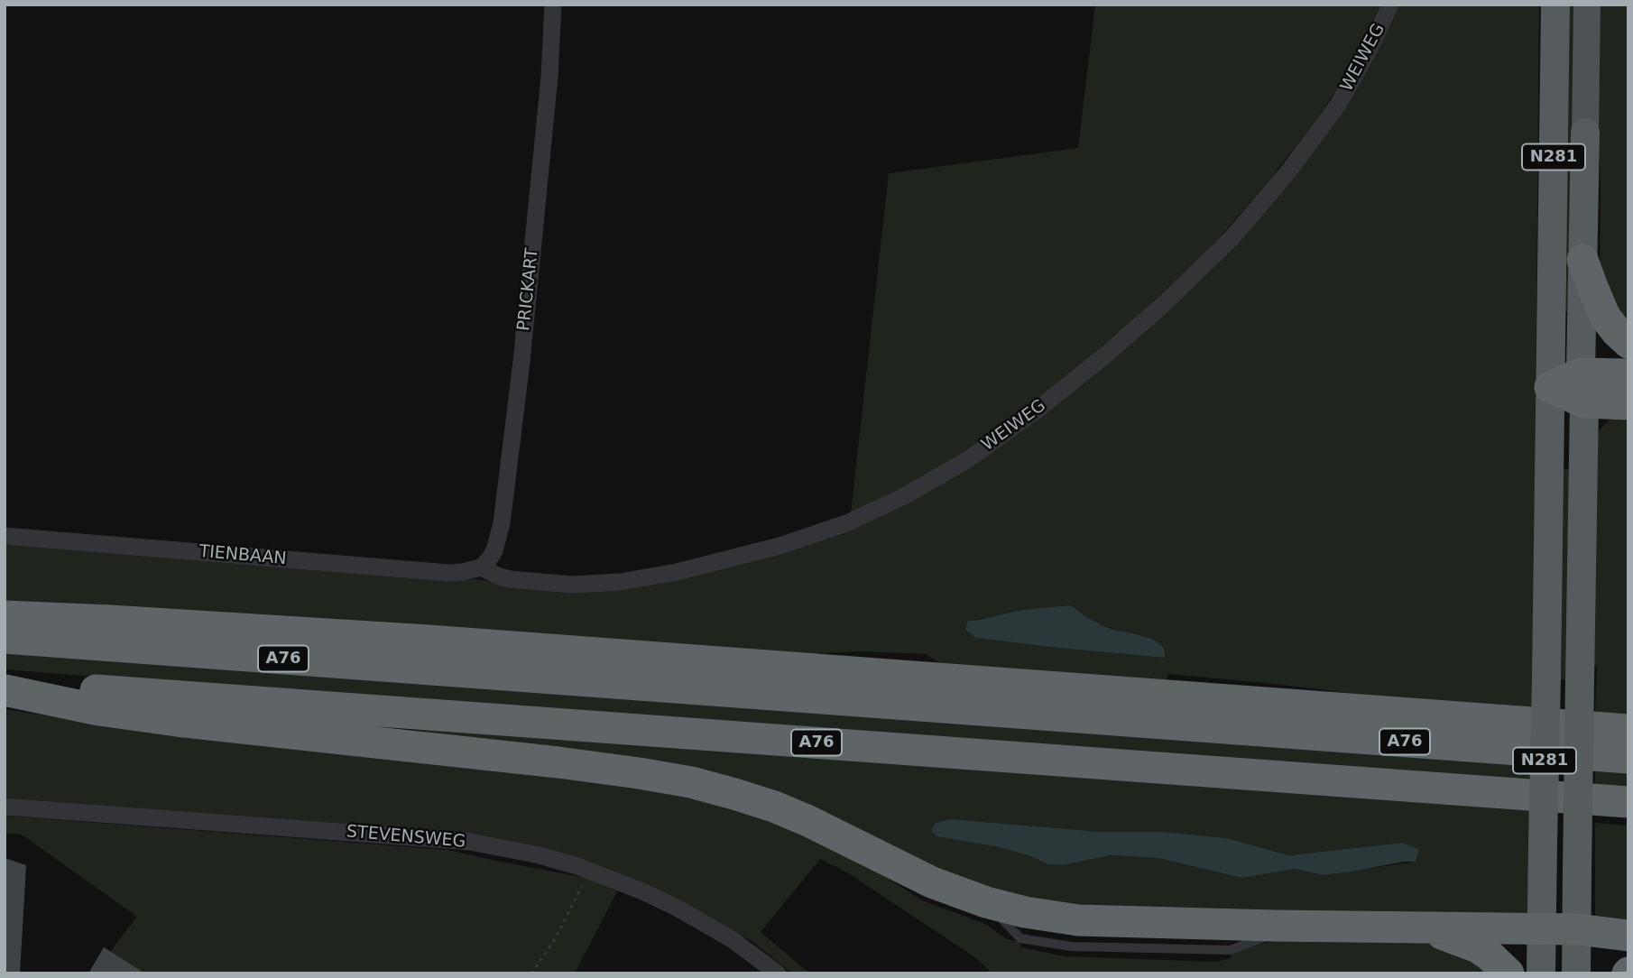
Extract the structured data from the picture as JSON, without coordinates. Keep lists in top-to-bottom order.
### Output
{
  "streets": {
    "highway": ["N281", "A76"],
    "street": [
      "WEIWEG",
      "PRICKART",
      "TIENBAAN",
      "STEVENSWEG"
    ]
  },
  "crossings": [
    ["WEIWEG", "PRICKART"],
    ["WEIWEG", "TIENBAAN"],
    ["PRICKART", "TIENBAAN"]
  ]
}
